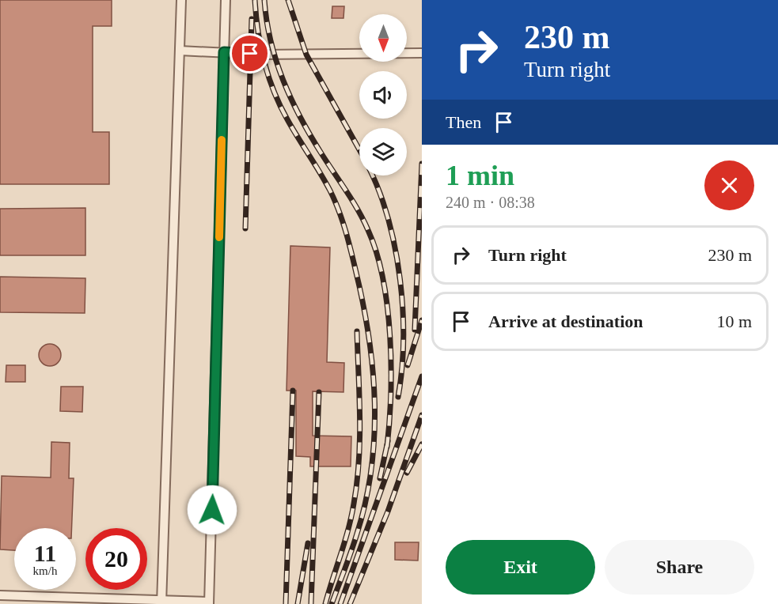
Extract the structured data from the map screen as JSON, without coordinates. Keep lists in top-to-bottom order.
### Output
{
  "north": "bottom",
  "page": {
    "turn": ["230 m", "Turn right"],
    "then": "Then",
    "heading": ["1 min", "240 m · 08:38"],
    "list": [
      {
        "name": "Turn right",
        "value": "230 m"
      },
      {
        "name": "Arrive at destination",
        "value": "10 m"
      }
    ],
    "speed": "11 km/h",
    "limit": "20",
    "buttons": ["Exit", "Share"]
  }
}
